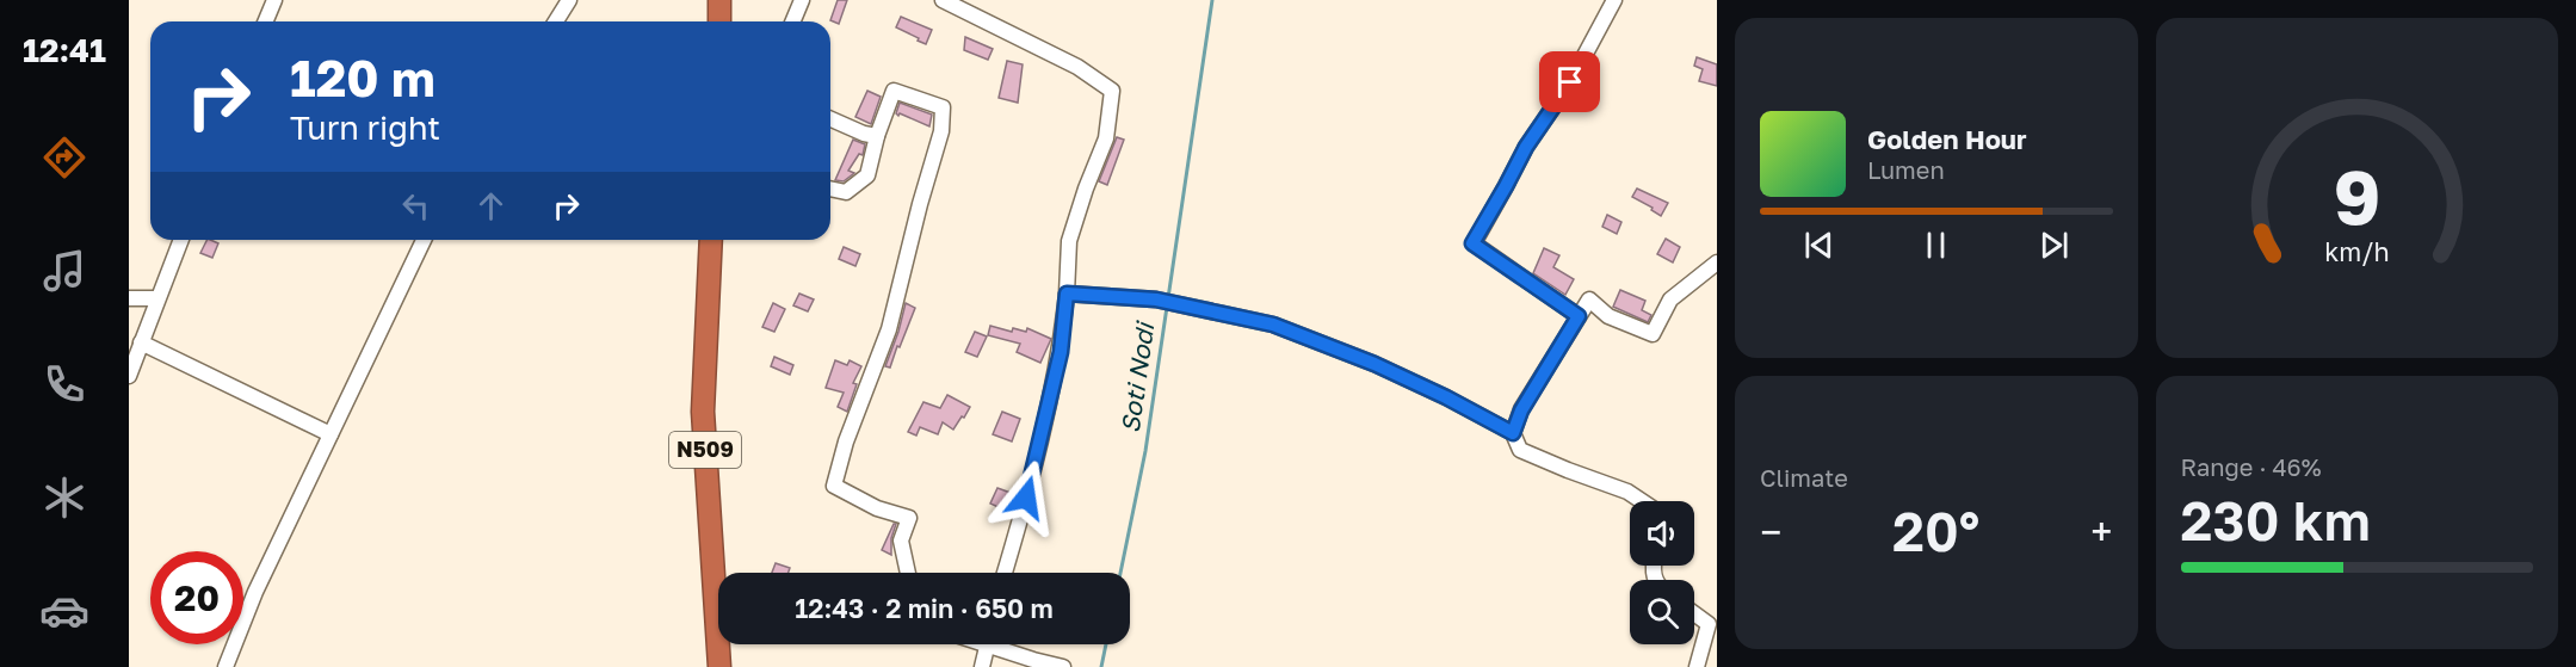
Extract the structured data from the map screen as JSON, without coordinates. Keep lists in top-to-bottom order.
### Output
{
  "streets": {
    "highway": ["N509"]
  },
  "water": ["Soti Nodi"],
  "page": {
    "tabs": "12:41",
    "turn": ["120 m", "Turn right"],
    "song": ["Golden Hour", "Lumen"],
    "tile": [
      "Climate",
      ["Range · 46%", "230 km"]
    ],
    "heat": ["−", "20°", "+"],
    "limit": "20",
    "trip": "12:43 · 2 min · 650 m",
    "gauge": ["9", "km/h"]
  }
}
